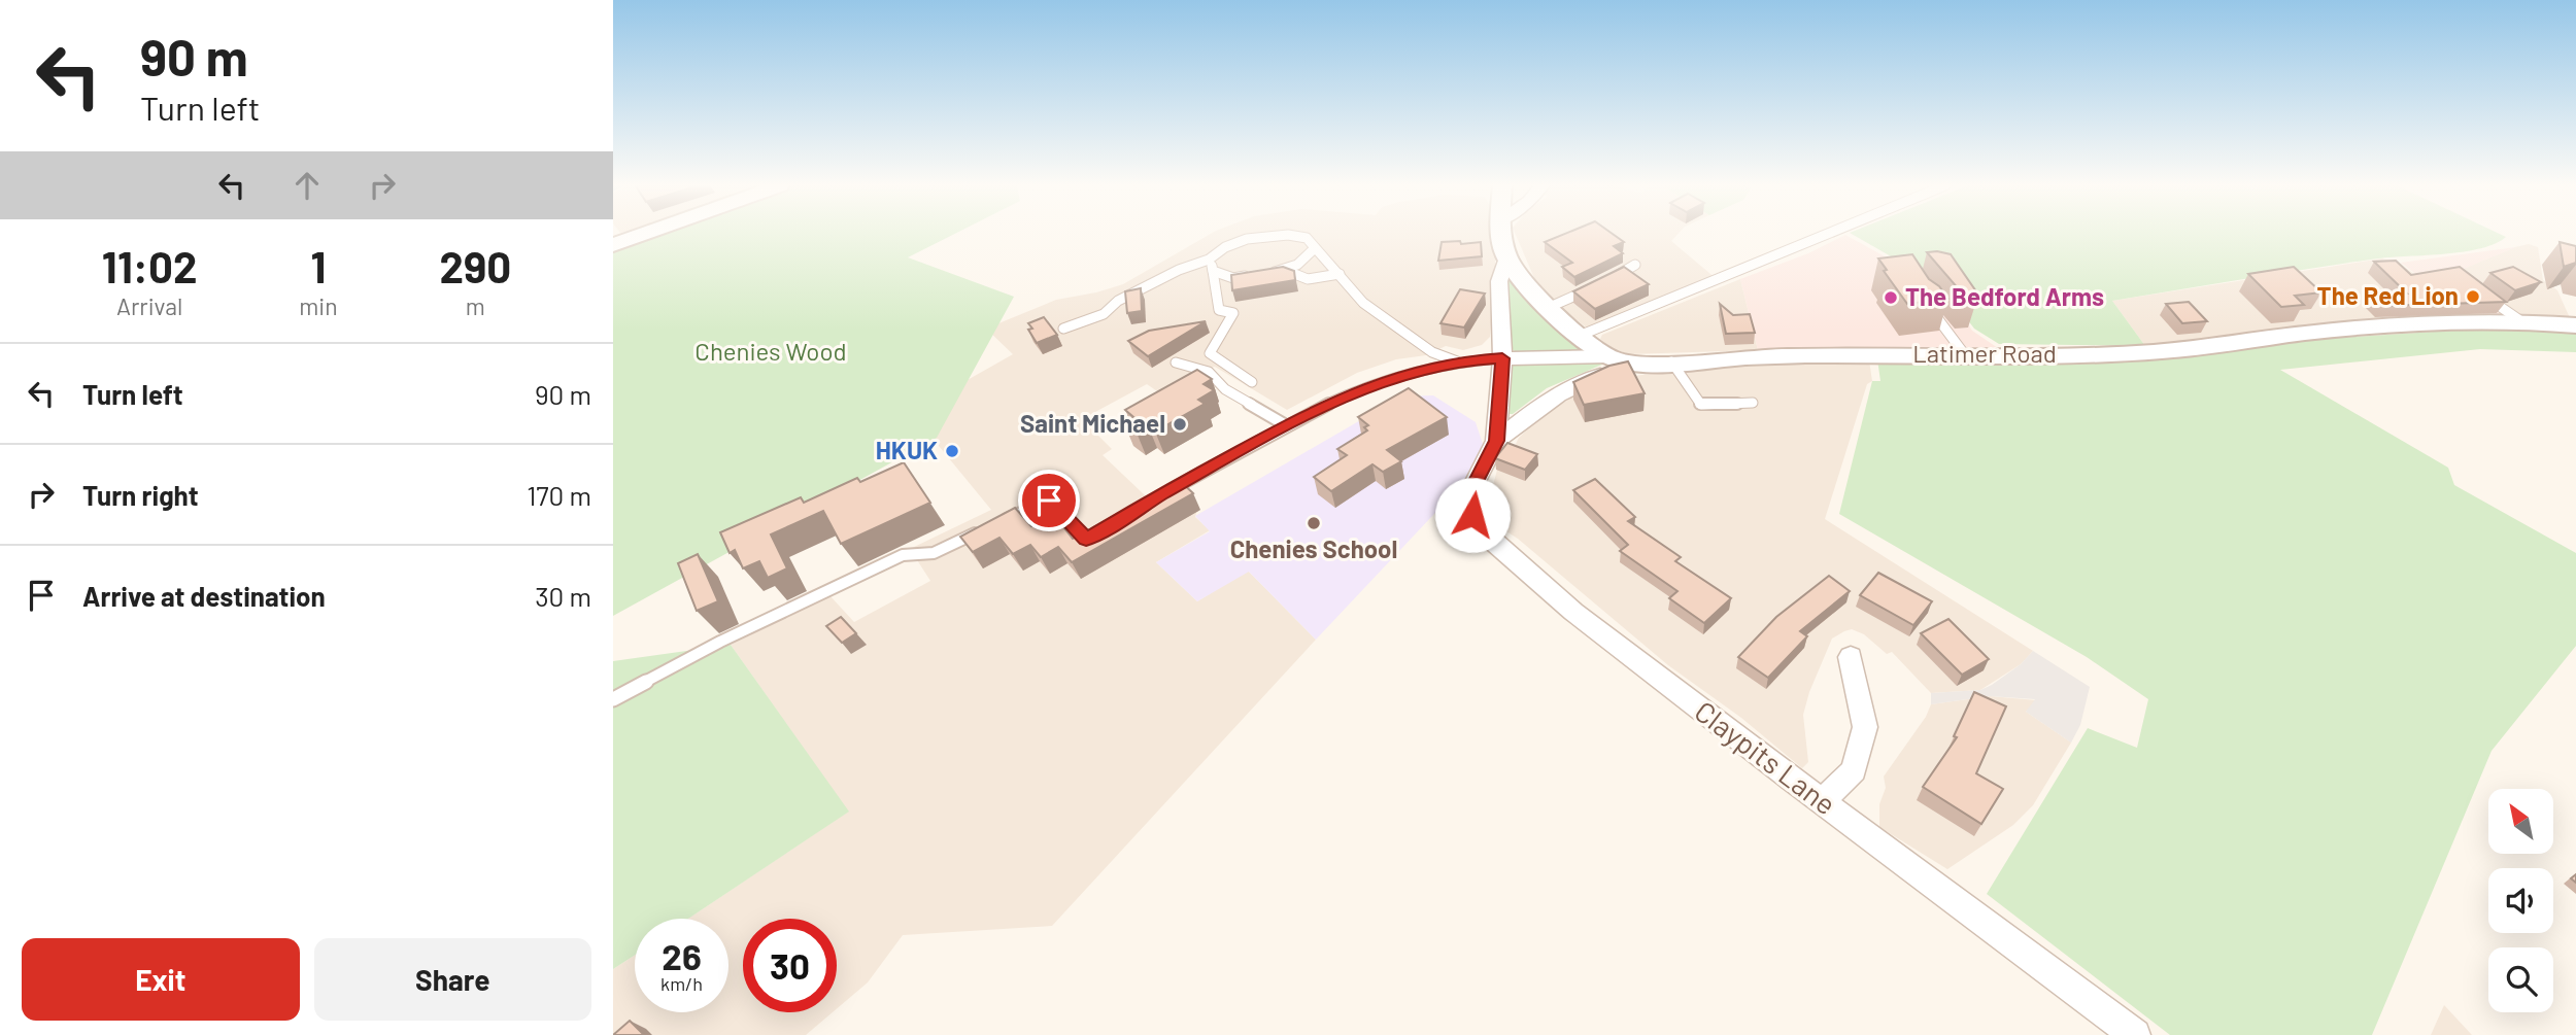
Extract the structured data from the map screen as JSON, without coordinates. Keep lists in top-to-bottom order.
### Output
{
  "streets": {
    "street": ["Latimer Road", "Claypits Lane"]
  },
  "crossings": [
    ["Latimer Road", "Claypits Lane"]
  ],
  "parks": ["Chenies Wood"],
  "places": [
    "The Red Lion",
    "The Bedford Arms",
    "Saint Michael",
    "HKUK",
    "Chenies School"
  ],
  "north": "top left",
  "page": {
    "turn": ["90 m", "Turn left"],
    "eta": [
      "11:02",
      "Arrival",
      "1",
      "min",
      "290",
      "m"
    ],
    "list": [
      {
        "name": "Turn left",
        "value": "90 m"
      },
      {
        "name": "Turn right",
        "value": "170 m"
      },
      {
        "name": "Arrive at destination",
        "value": "30 m"
      }
    ],
    "speed": "26 km/h",
    "limit": "30",
    "buttons": ["Exit", "Share"]
  }
}
